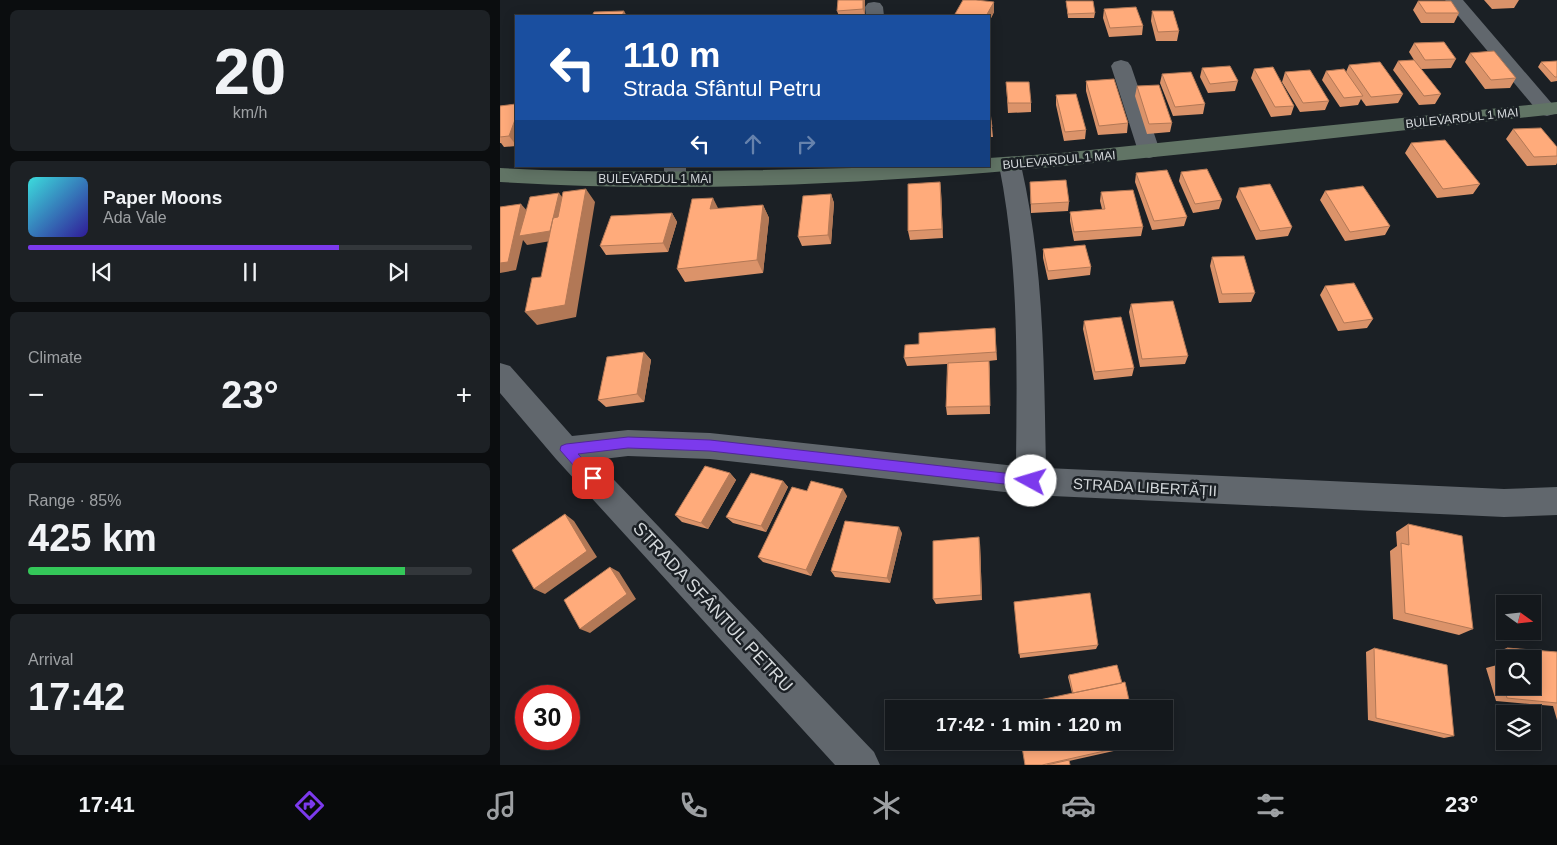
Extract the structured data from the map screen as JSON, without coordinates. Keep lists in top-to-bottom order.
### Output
{
  "streets": {
    "main road": ["BULEVARDUL 1 MAI"],
    "street": ["STRADA LIBERTĂȚII", "STRADA SFÂNTUL PETRU"]
  },
  "crossings": [
    ["STRADA LIBERTĂȚII", "STRADA SFÂNTUL PETRU"]
  ],
  "north": "right",
  "page": {
    "tile": [
      ["20", "km/h"],
      "Climate",
      ["Range · 85%", "425 km"],
      ["Arrival", "17:42"]
    ],
    "turn": ["110 m", "Strada Sfântul Petru"],
    "song": ["Paper Moons", "Ada Vale"],
    "heat": ["−", "23°", "+"],
    "limit": "30",
    "trip": "17:42 · 1 min · 120 m",
    "tabs": ["17:41", "23°"]
  }
}
